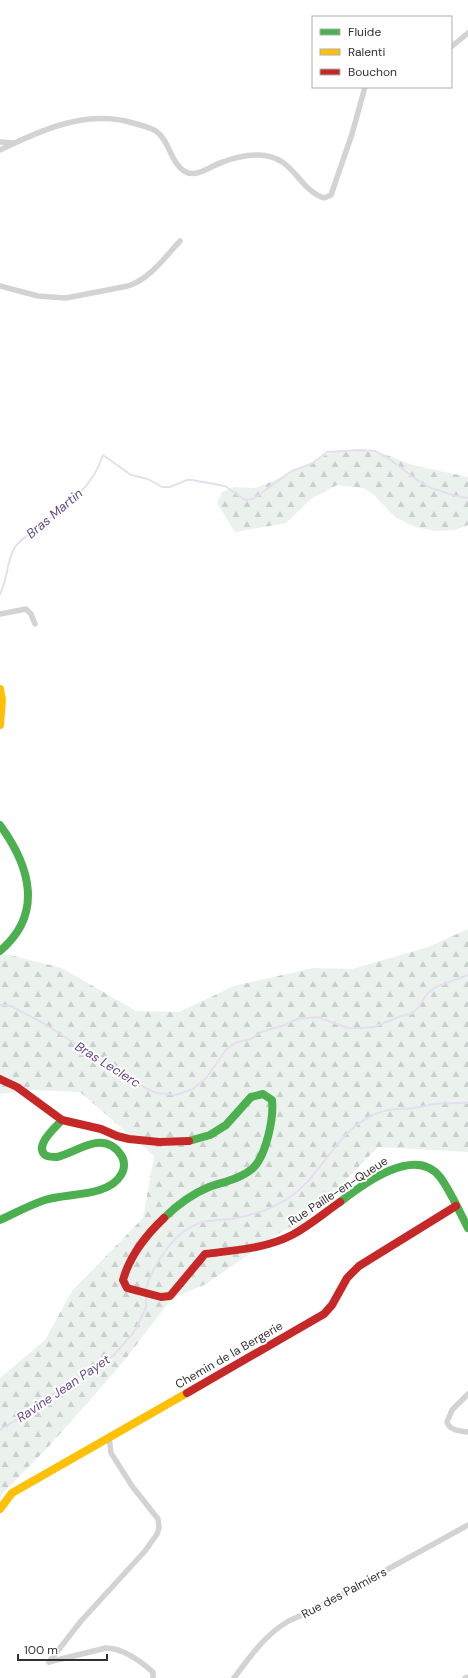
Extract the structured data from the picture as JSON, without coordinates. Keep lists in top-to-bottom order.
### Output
{
  "streets": {
    "main road": ["Rue Paille-en-Queue", "Chemin de la Bergerie"],
    "street": ["Rue des Palmiers"]
  },
  "crossings": [
    ["Rue Paille-en-Queue", "Chemin de la Bergerie"]
  ],
  "water": ["Bras Martin", "Bras Leclerc", "Ravine Jean Payet"],
  "legend": ["Fluide", "Ralenti", "Bouchon"],
  "scale_bar": "100 m"
}
